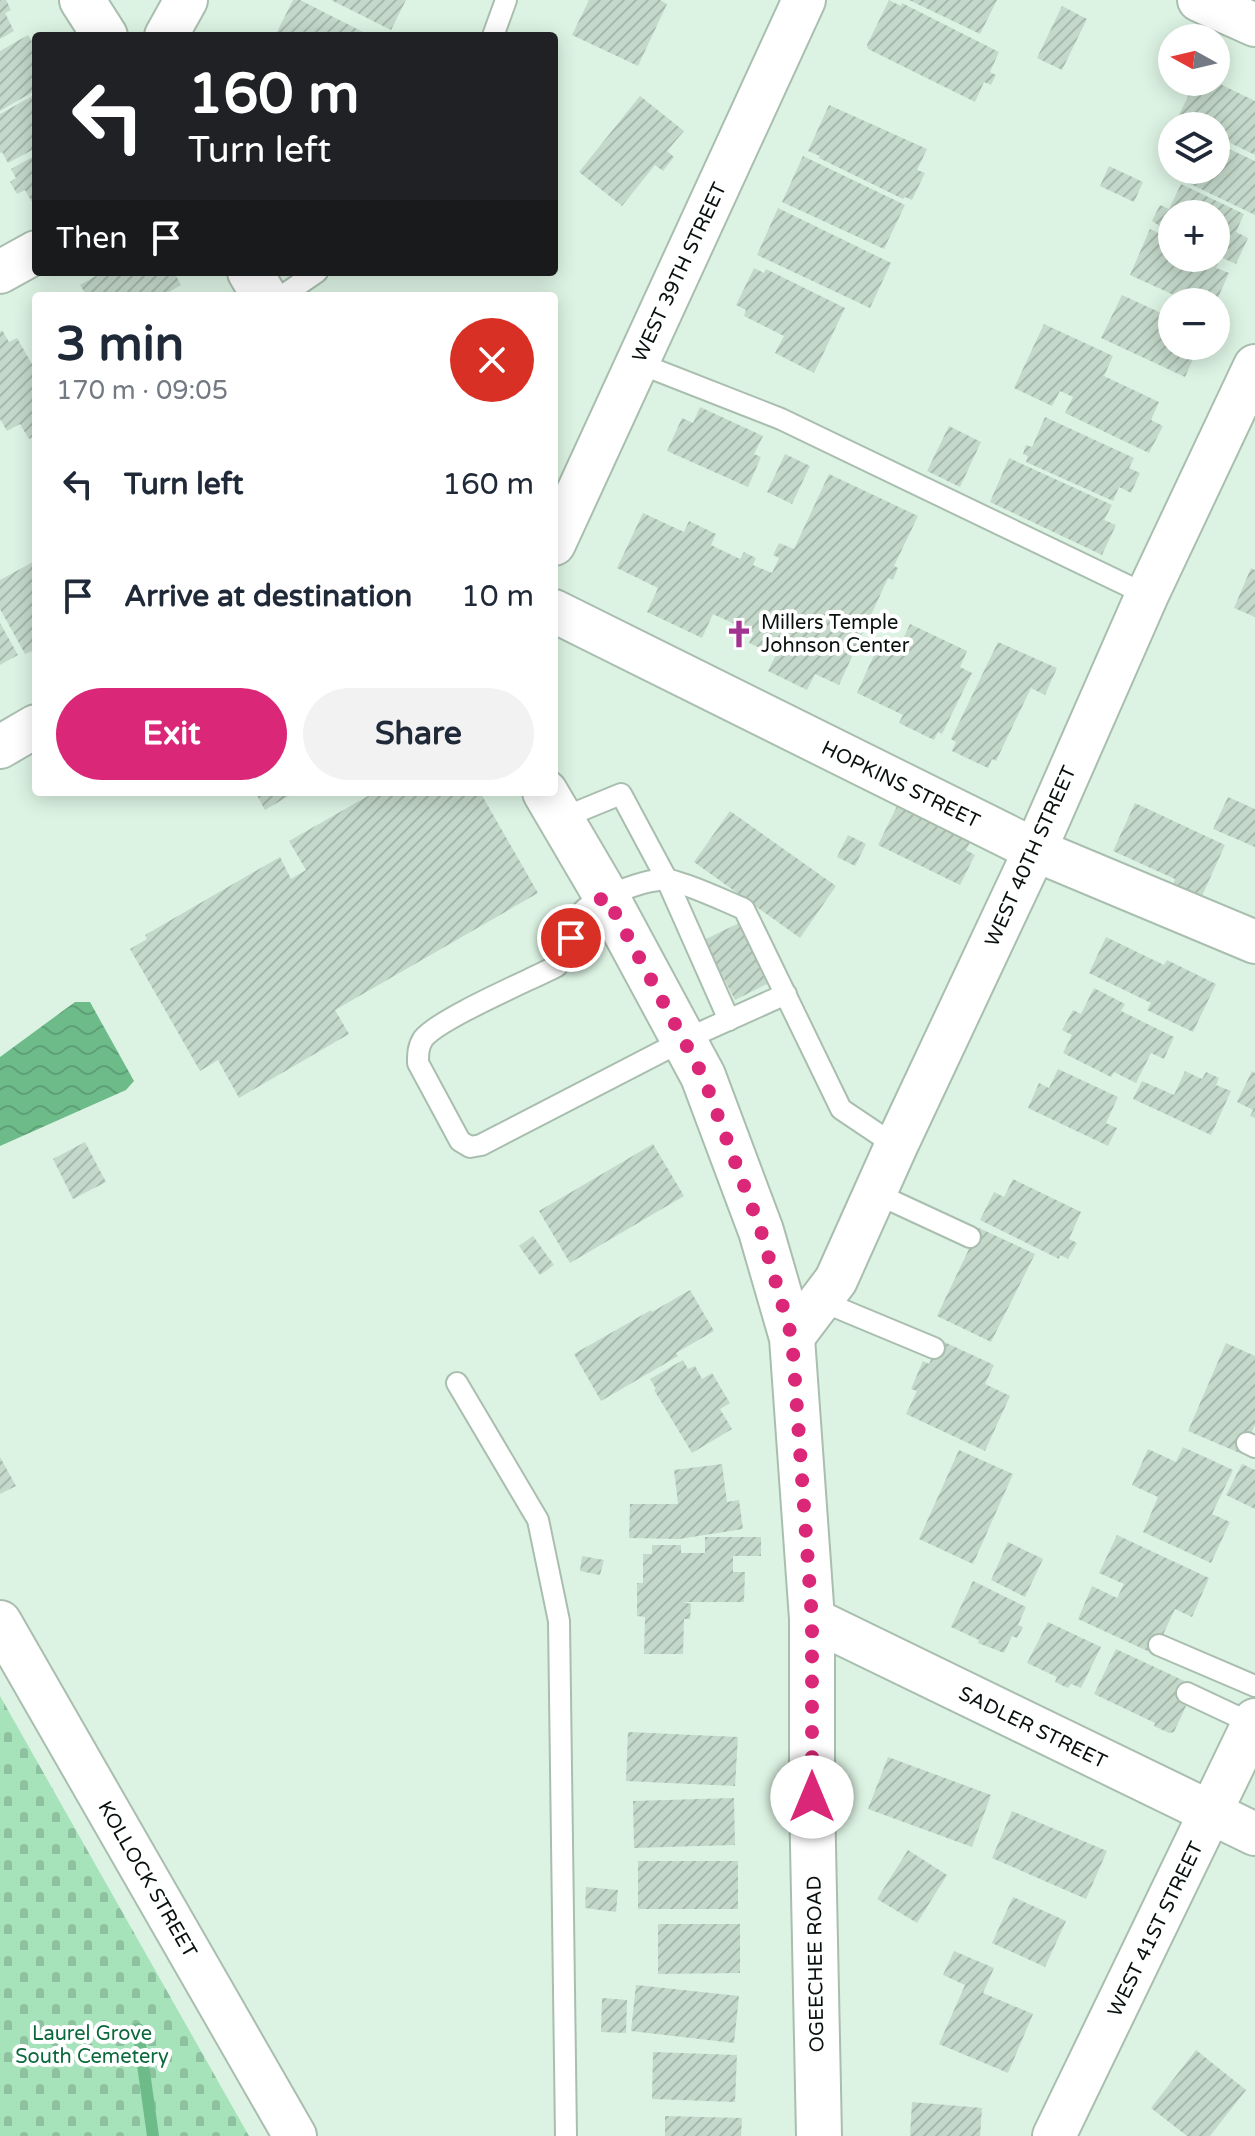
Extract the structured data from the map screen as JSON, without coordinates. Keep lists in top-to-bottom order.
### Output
{
  "streets": {
    "street": [
      "WEST 39TH STREET",
      "HOPKINS STREET",
      "WEST 40TH STREET",
      "SADLER STREET",
      "KOLLOCK STREET",
      "WEST 41ST STREET",
      "OGEECHEE ROAD"
    ]
  },
  "crossings": [
    ["HOPKINS STREET", "WEST 40TH STREET"],
    ["WEST 40TH STREET", "OGEECHEE ROAD"],
    ["SADLER STREET", "WEST 41ST STREET"],
    ["SADLER STREET", "OGEECHEE ROAD"]
  ],
  "parks": ["Laurel Grove South Cemetery"],
  "places": {
    "church": ["Millers Temple Johnson Center"]
  },
  "north": "left",
  "page": {
    "map_buttons": ["+", "−"],
    "turn": ["160 m", "Turn left"],
    "then": "Then",
    "heading": ["3 min", "170 m · 09:05"],
    "list": [
      {
        "name": "Turn left",
        "value": "160 m"
      },
      {
        "name": "Arrive at destination",
        "value": "10 m"
      }
    ],
    "buttons": ["Exit", "Share"]
  }
}
